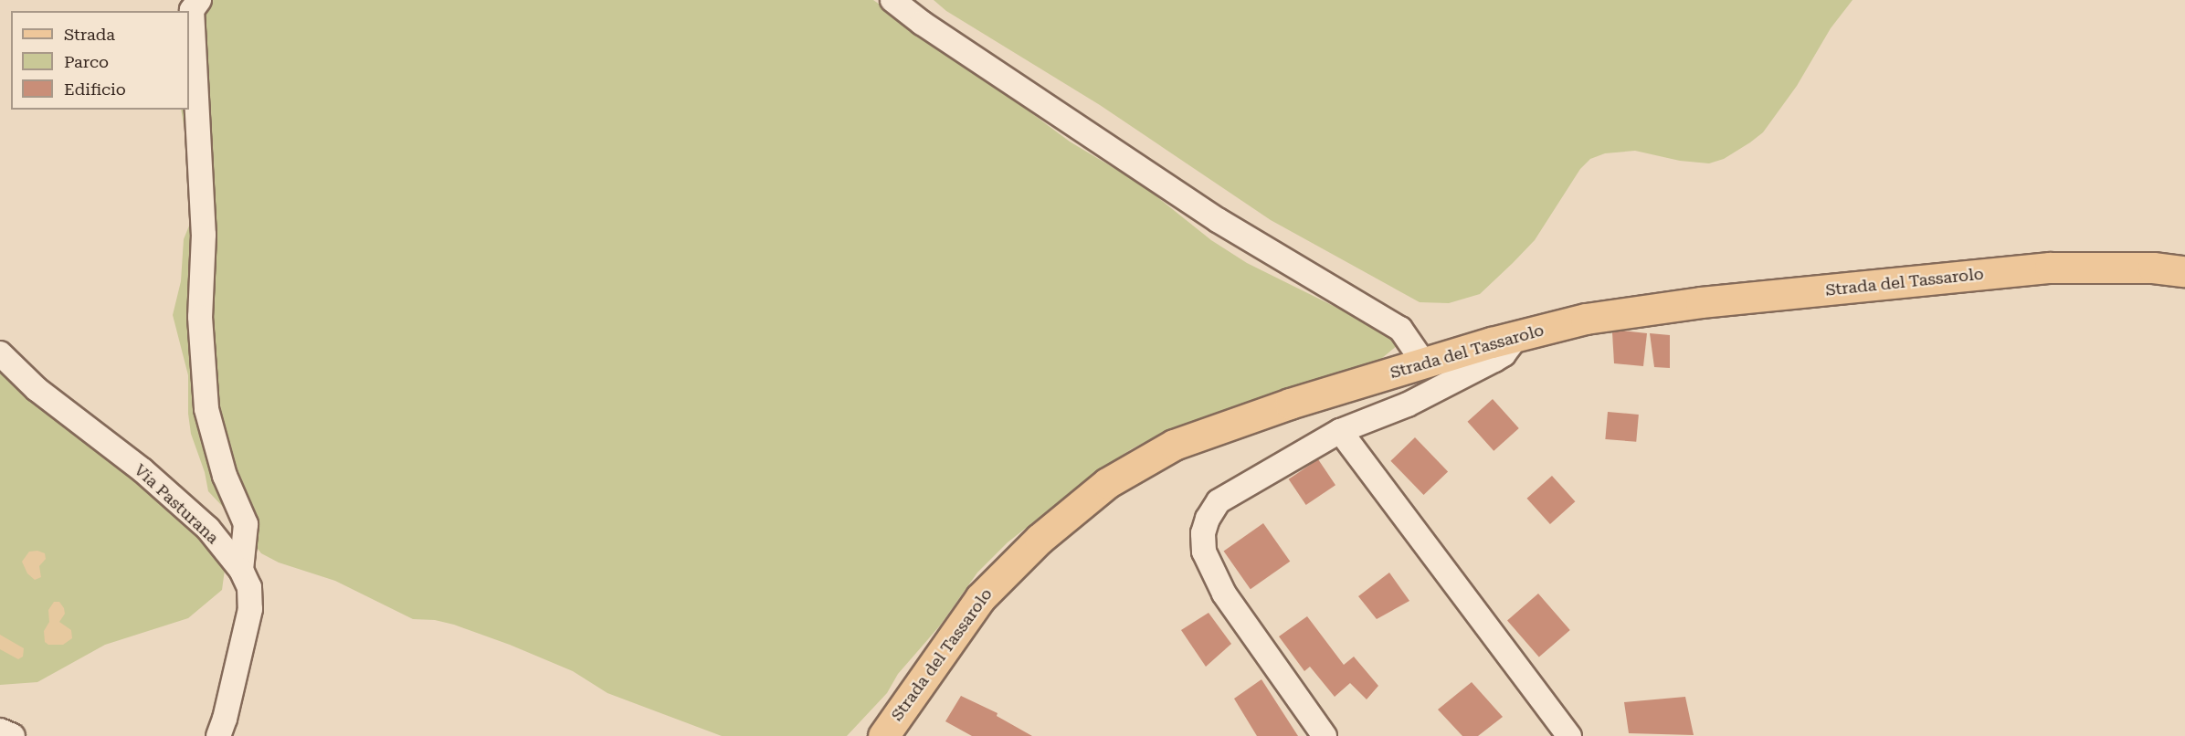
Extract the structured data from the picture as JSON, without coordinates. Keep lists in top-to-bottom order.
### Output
{
  "streets": {
    "main road": ["Strada del Tassarolo"],
    "street": ["Via Pasturana"]
  },
  "legend": ["Strada", "Parco", "Edificio"]
}
